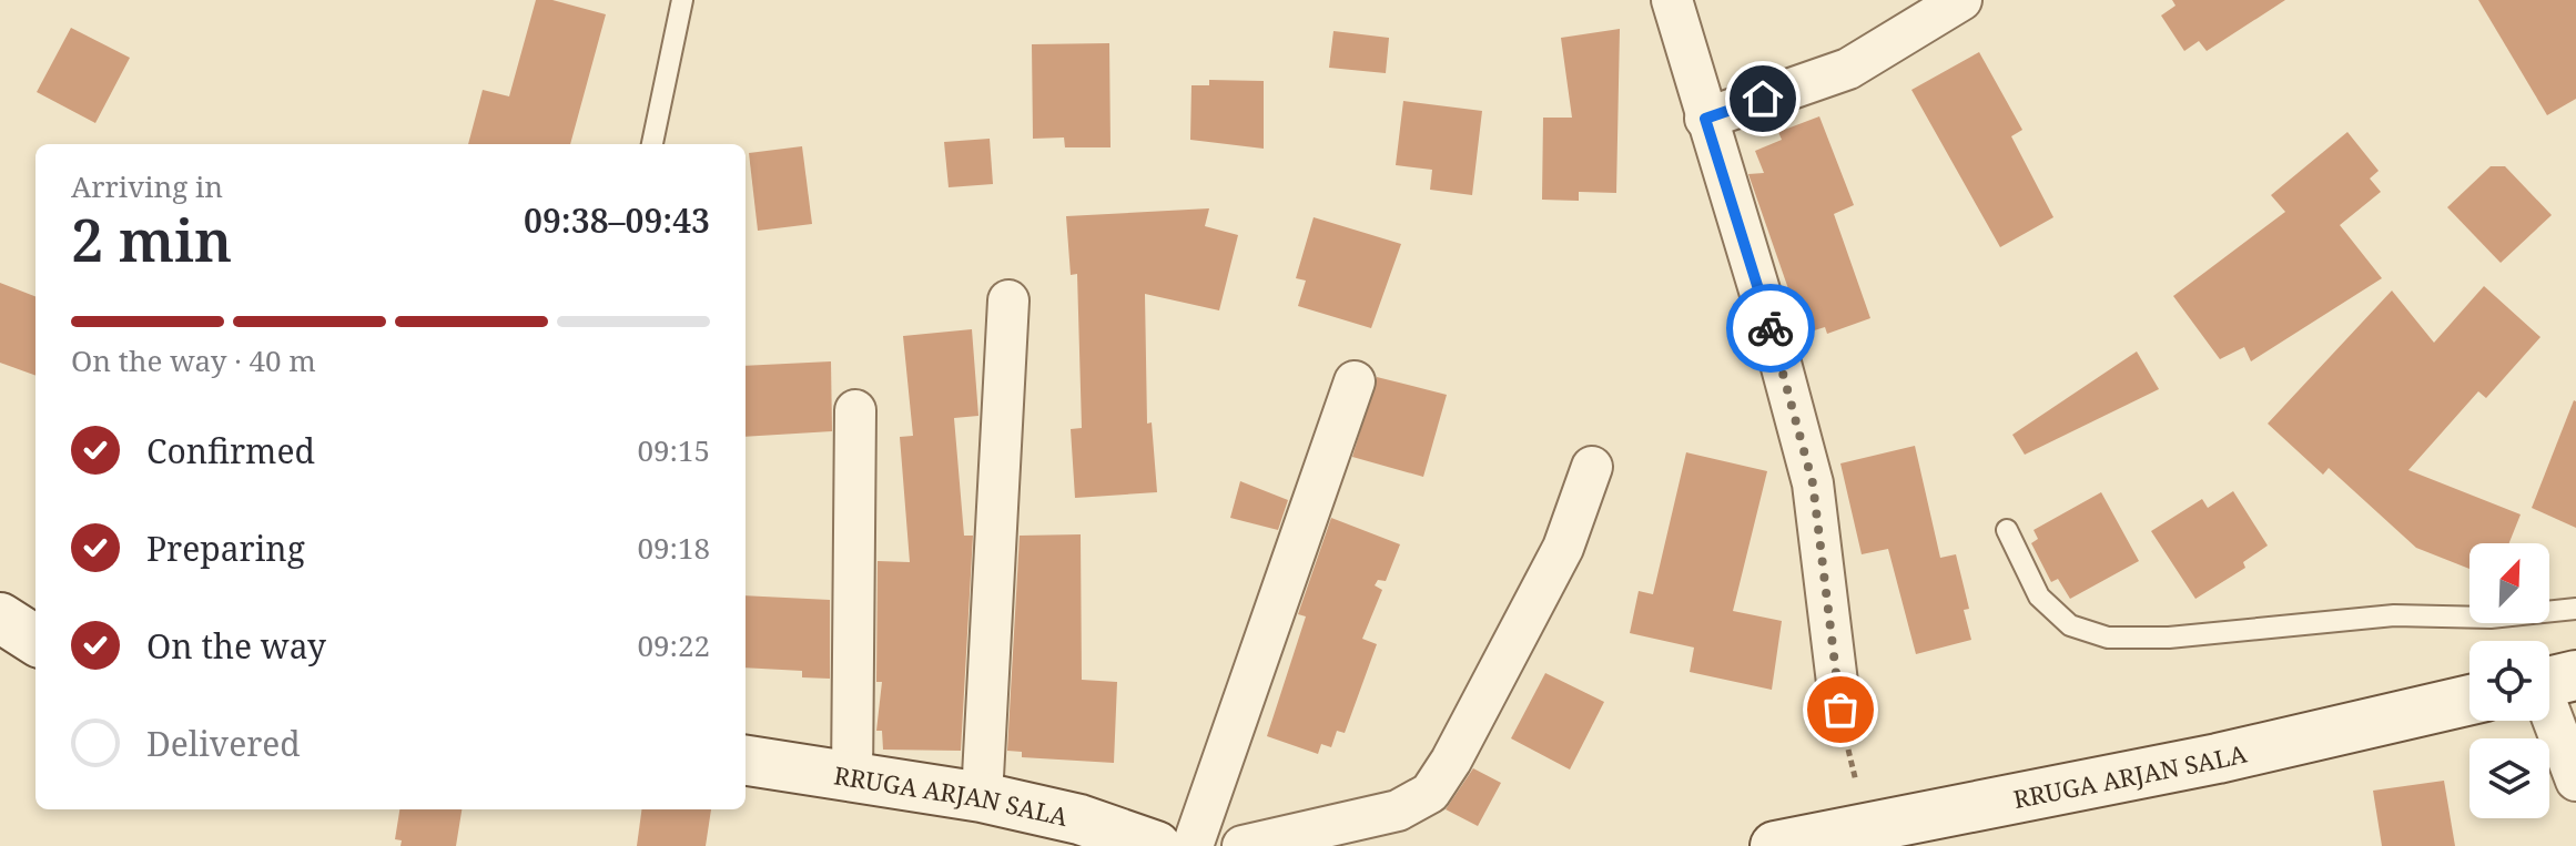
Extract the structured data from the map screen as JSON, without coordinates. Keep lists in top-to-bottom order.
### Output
{
  "streets": {
    "street": ["RRUGA ARJAN SALA"]
  },
  "north": "top right",
  "page": {
    "heading": ["2 min", "Arriving in", "09:38–09:43"],
    "bar": "On the way · 40 m",
    "list": [
      ["Confirmed", "09:15"],
      ["Preparing", "09:18"],
      ["On the way", "09:22"],
      "Delivered"
    ]
  }
}
